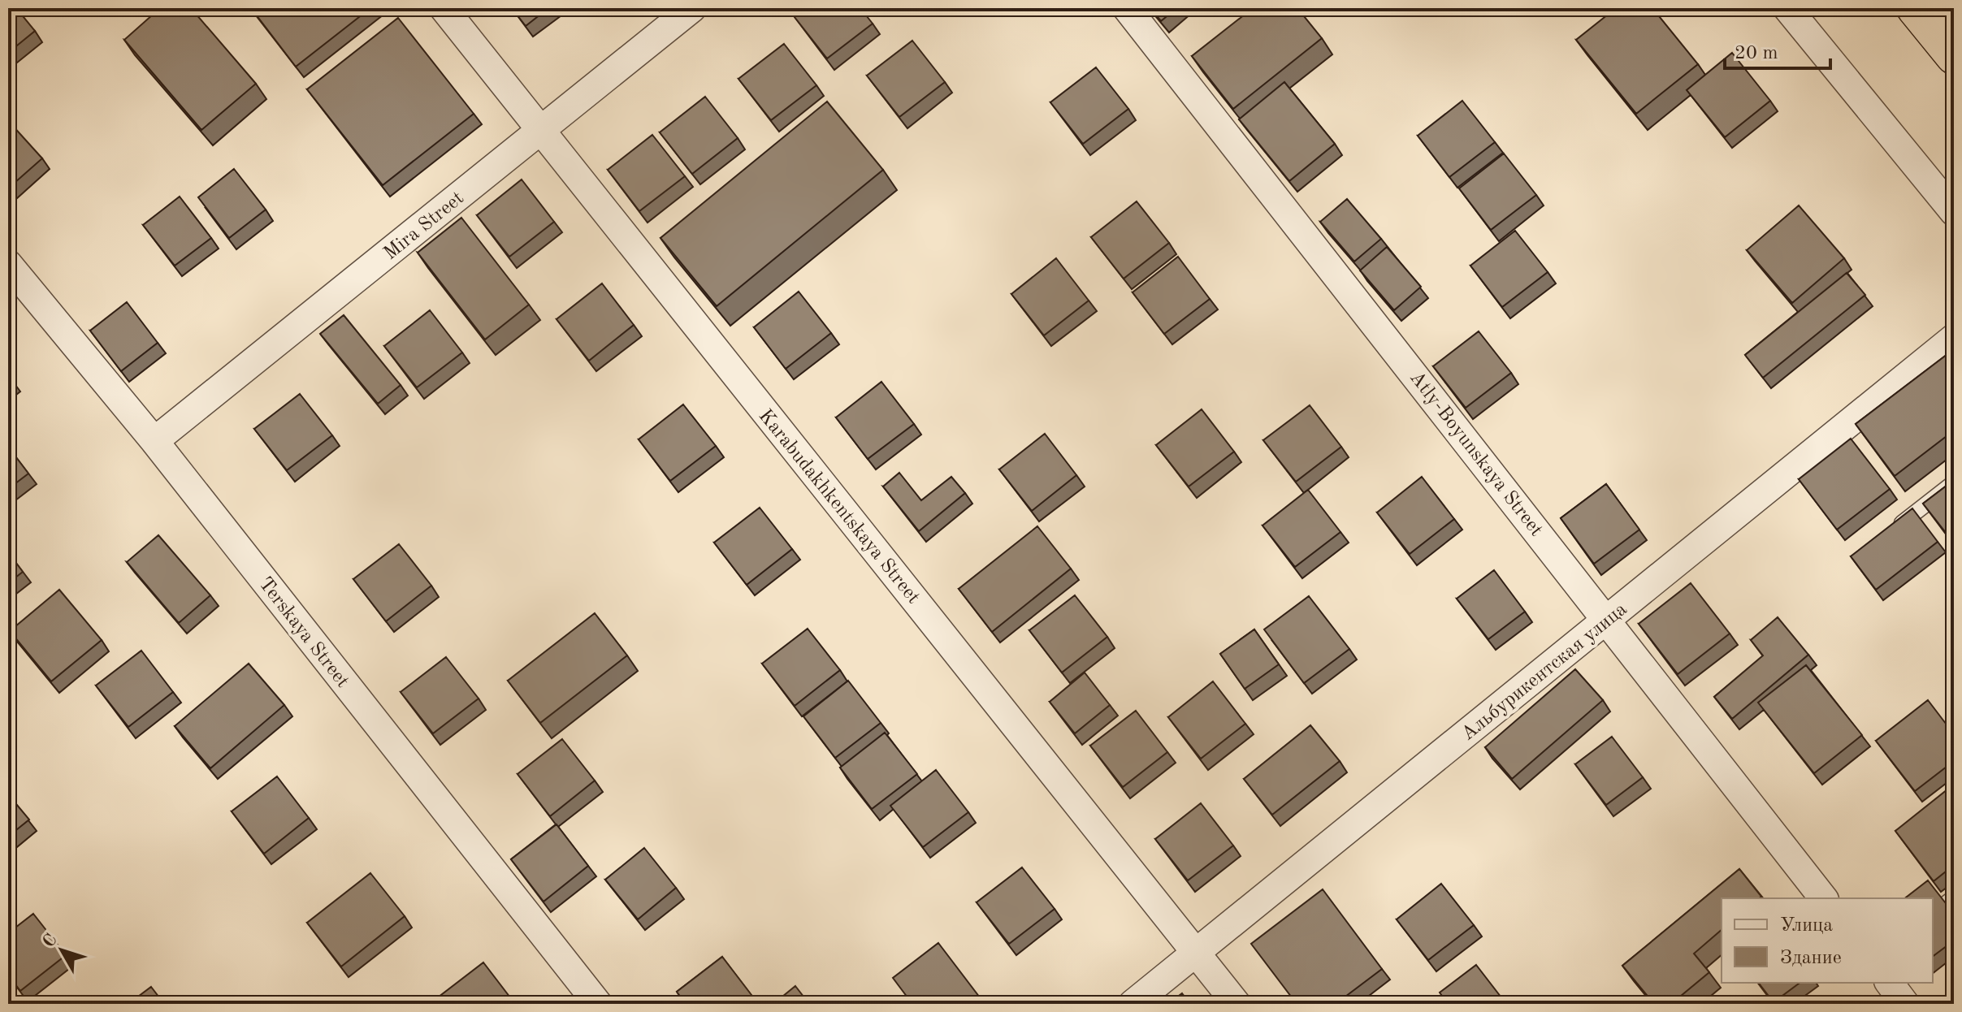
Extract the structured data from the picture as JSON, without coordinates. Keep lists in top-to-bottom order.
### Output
{
  "streets": {
    "street": [
      "Mira Street",
      "Atly-Boyunskaya Street",
      "Karabudakhkentskaya Street",
      "Terskaya Street",
      "Альбурикентская улица"
    ]
  },
  "crossings": [
    ["Mira Street", "Karabudakhkentskaya Street"],
    ["Mira Street", "Terskaya Street"],
    ["Atly-Boyunskaya Street", "Альбурикентская улица"],
    ["Karabudakhkentskaya Street", "Альбурикентская улица"]
  ],
  "legend": ["Улица", "Здание"],
  "scale_bar": "20 m",
  "north": "top left"
}
